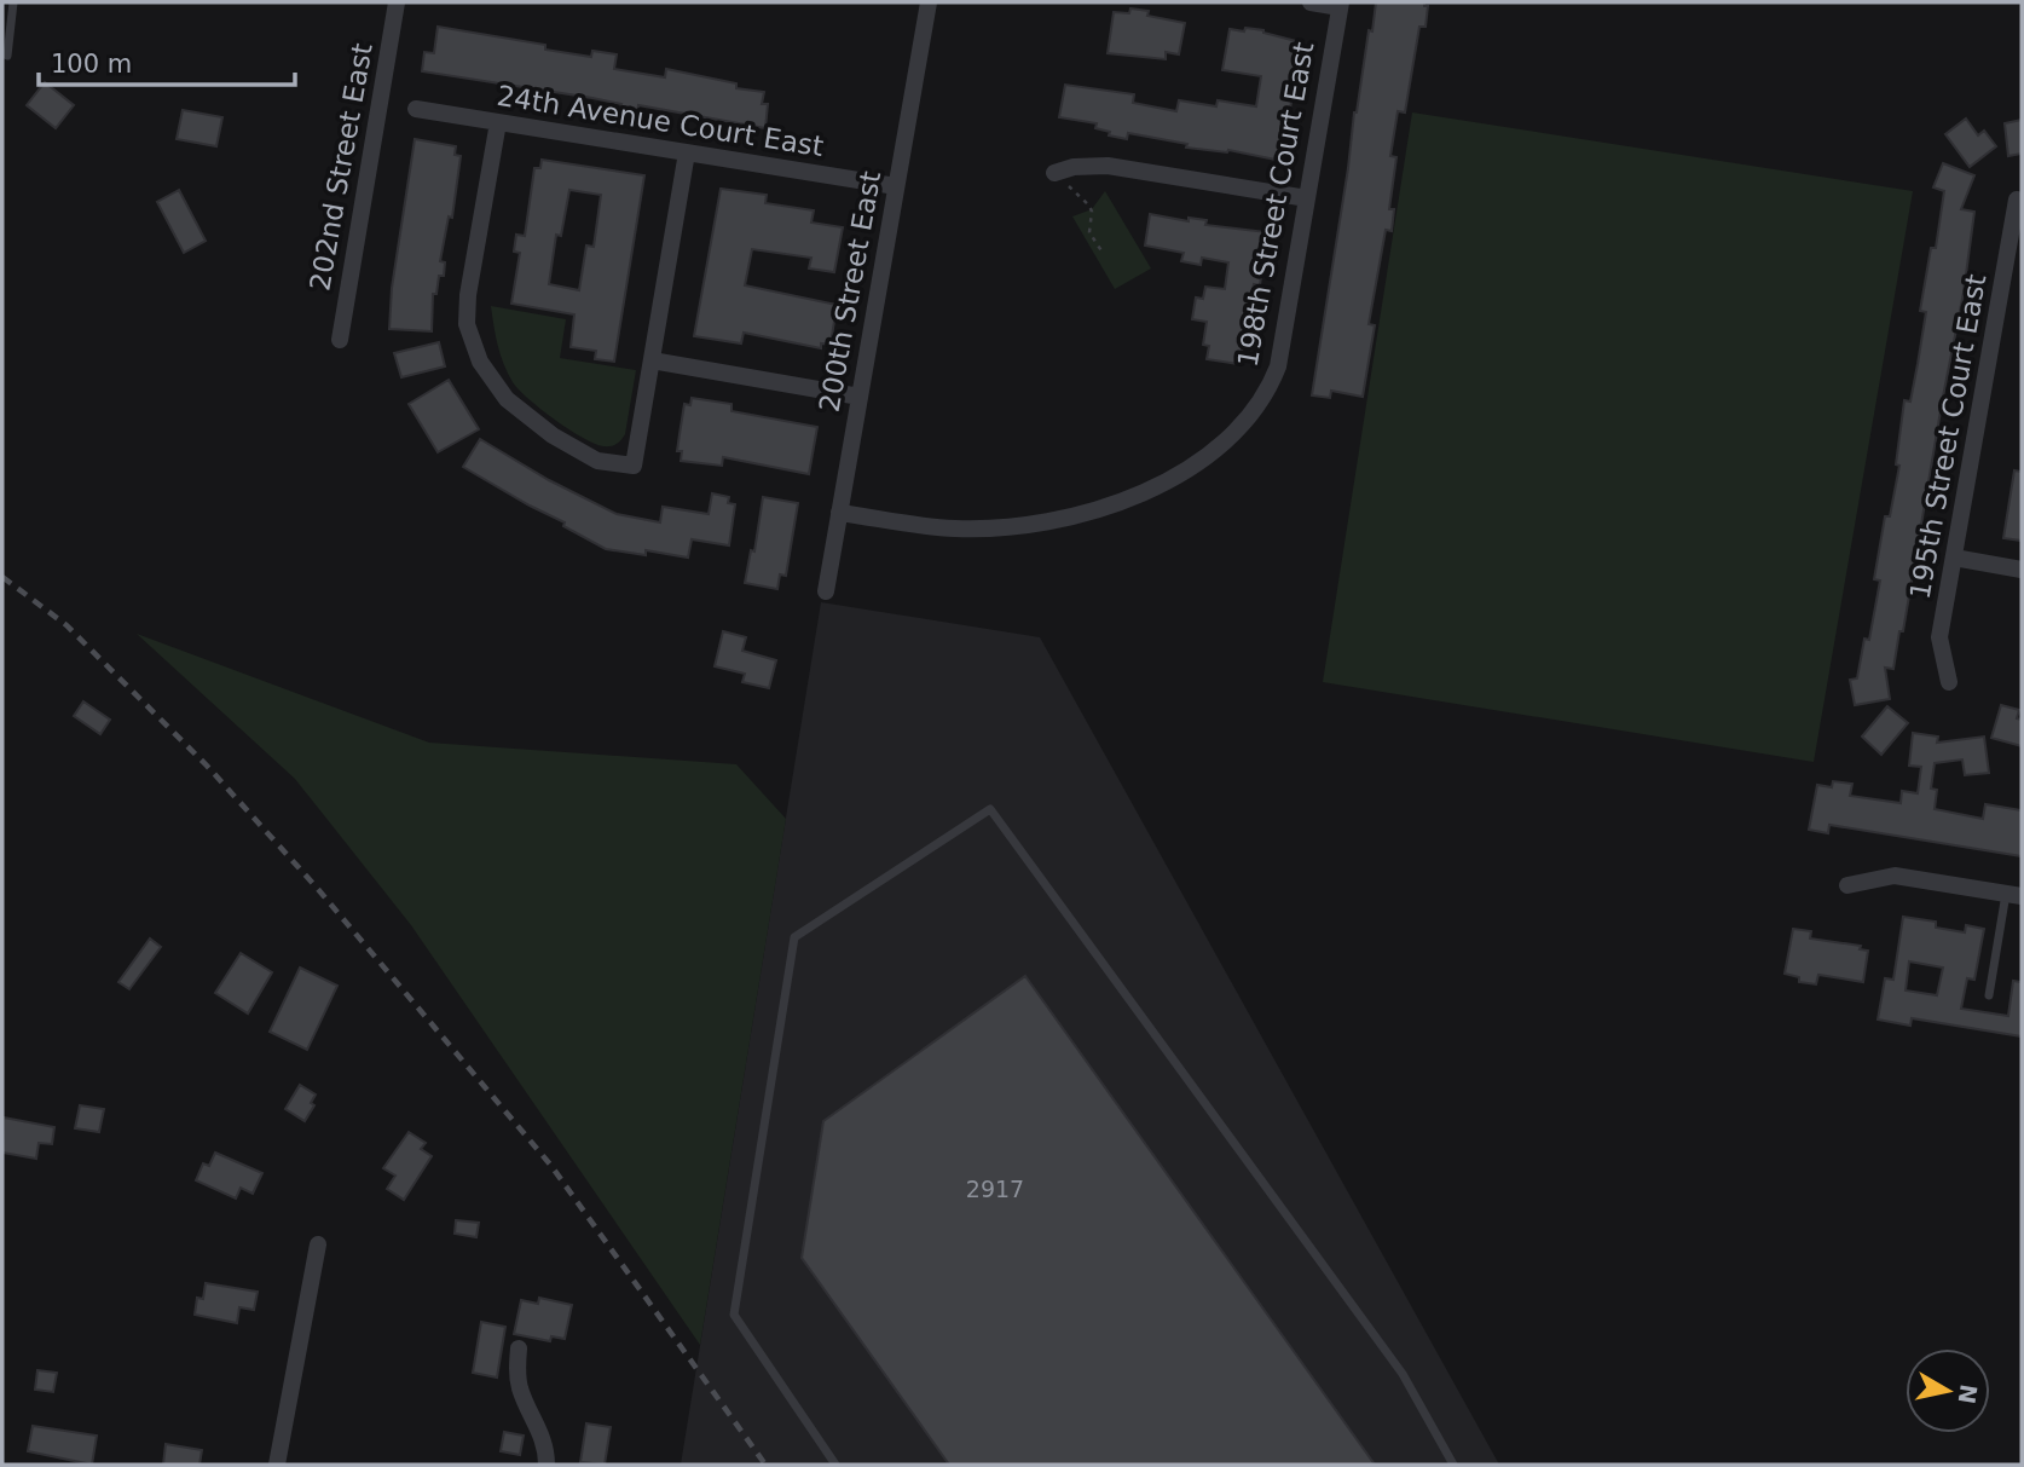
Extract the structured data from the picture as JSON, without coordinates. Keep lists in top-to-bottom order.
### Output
{
  "streets": {
    "street": [
      "24th Avenue Court East",
      "202nd Street East",
      "198th Street Court East",
      "200th Street East",
      "195th Street Court East"
    ]
  },
  "crossings": [
    ["24th Avenue Court East", "200th Street East"],
    ["198th Street Court East", "200th Street East"]
  ],
  "house_numbers": ["2917"],
  "scale_bar": "100 m",
  "north": "right"
}
